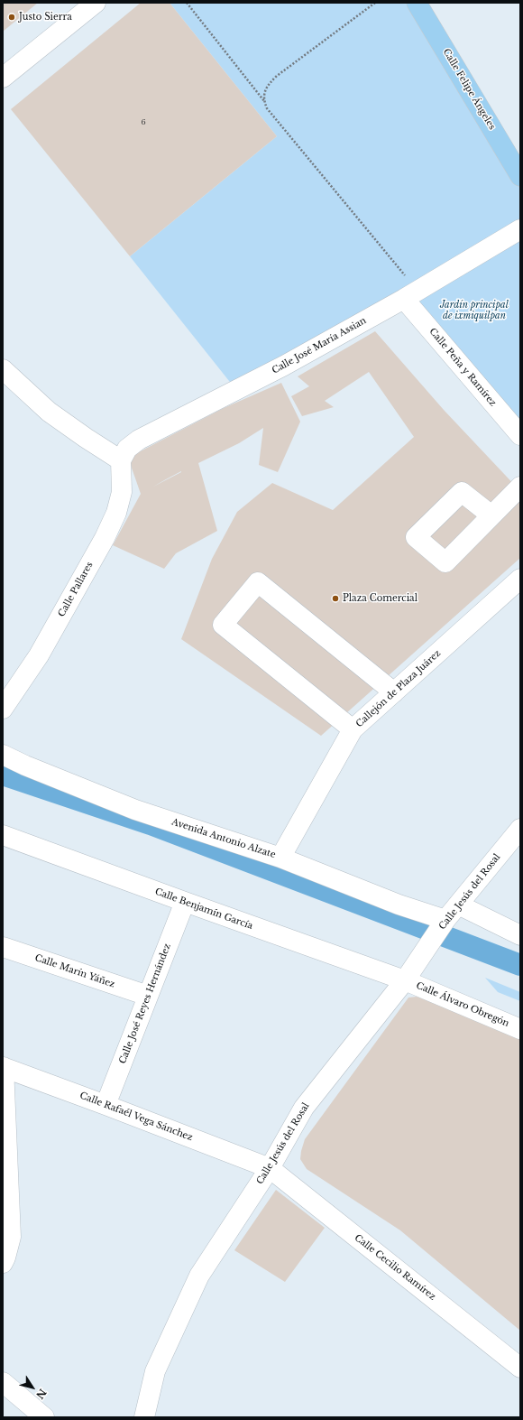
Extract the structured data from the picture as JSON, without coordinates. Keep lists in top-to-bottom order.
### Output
{
  "streets": {
    "main road": ["Calle Felipe Ángeles"],
    "street": [
      "Calle José María Assian",
      "Calle Peña y Ramírez",
      "Calle Pallares",
      "Callejón de Plaza Juárez",
      "Avenida Antonio Alzate",
      "Calle Jesús del Rosal",
      "Calle Benjamín García",
      "Calle Marín Yáñez",
      "Calle José Reyes Hernández",
      "Calle Álvaro Obregón",
      "Calle Rafaél Vega Sánchez",
      "Calle Cecilio Ramírez"
    ]
  },
  "crossings": [
    ["Calle José María Assian", "Calle Peña y Ramírez"],
    ["Calle José María Assian", "Calle Pallares"],
    ["Callejón de Plaza Juárez", "Avenida Antonio Alzate"],
    ["Avenida Antonio Alzate", "Calle Jesús del Rosal"],
    ["Calle Jesús del Rosal", "Calle Benjamín García"],
    ["Calle Jesús del Rosal", "Calle Álvaro Obregón"],
    ["Calle Jesús del Rosal", "Calle Rafaél Vega Sánchez"],
    ["Calle Jesús del Rosal", "Calle Cecilio Ramírez"],
    ["Calle Benjamín García", "Calle José Reyes Hernández"],
    ["Calle Benjamín García", "Calle Álvaro Obregón"],
    ["Calle Marín Yáñez", "Calle José Reyes Hernández"],
    ["Calle José Reyes Hernández", "Calle Rafaél Vega Sánchez"],
    ["Calle Rafaél Vega Sánchez", "Calle Cecilio Ramírez"]
  ],
  "parks": ["Jardín principal de ixmiquilpan"],
  "places": ["Justo Sierra", "Plaza Comercial"],
  "house_numbers": ["6"],
  "north": "bottom right"
}
